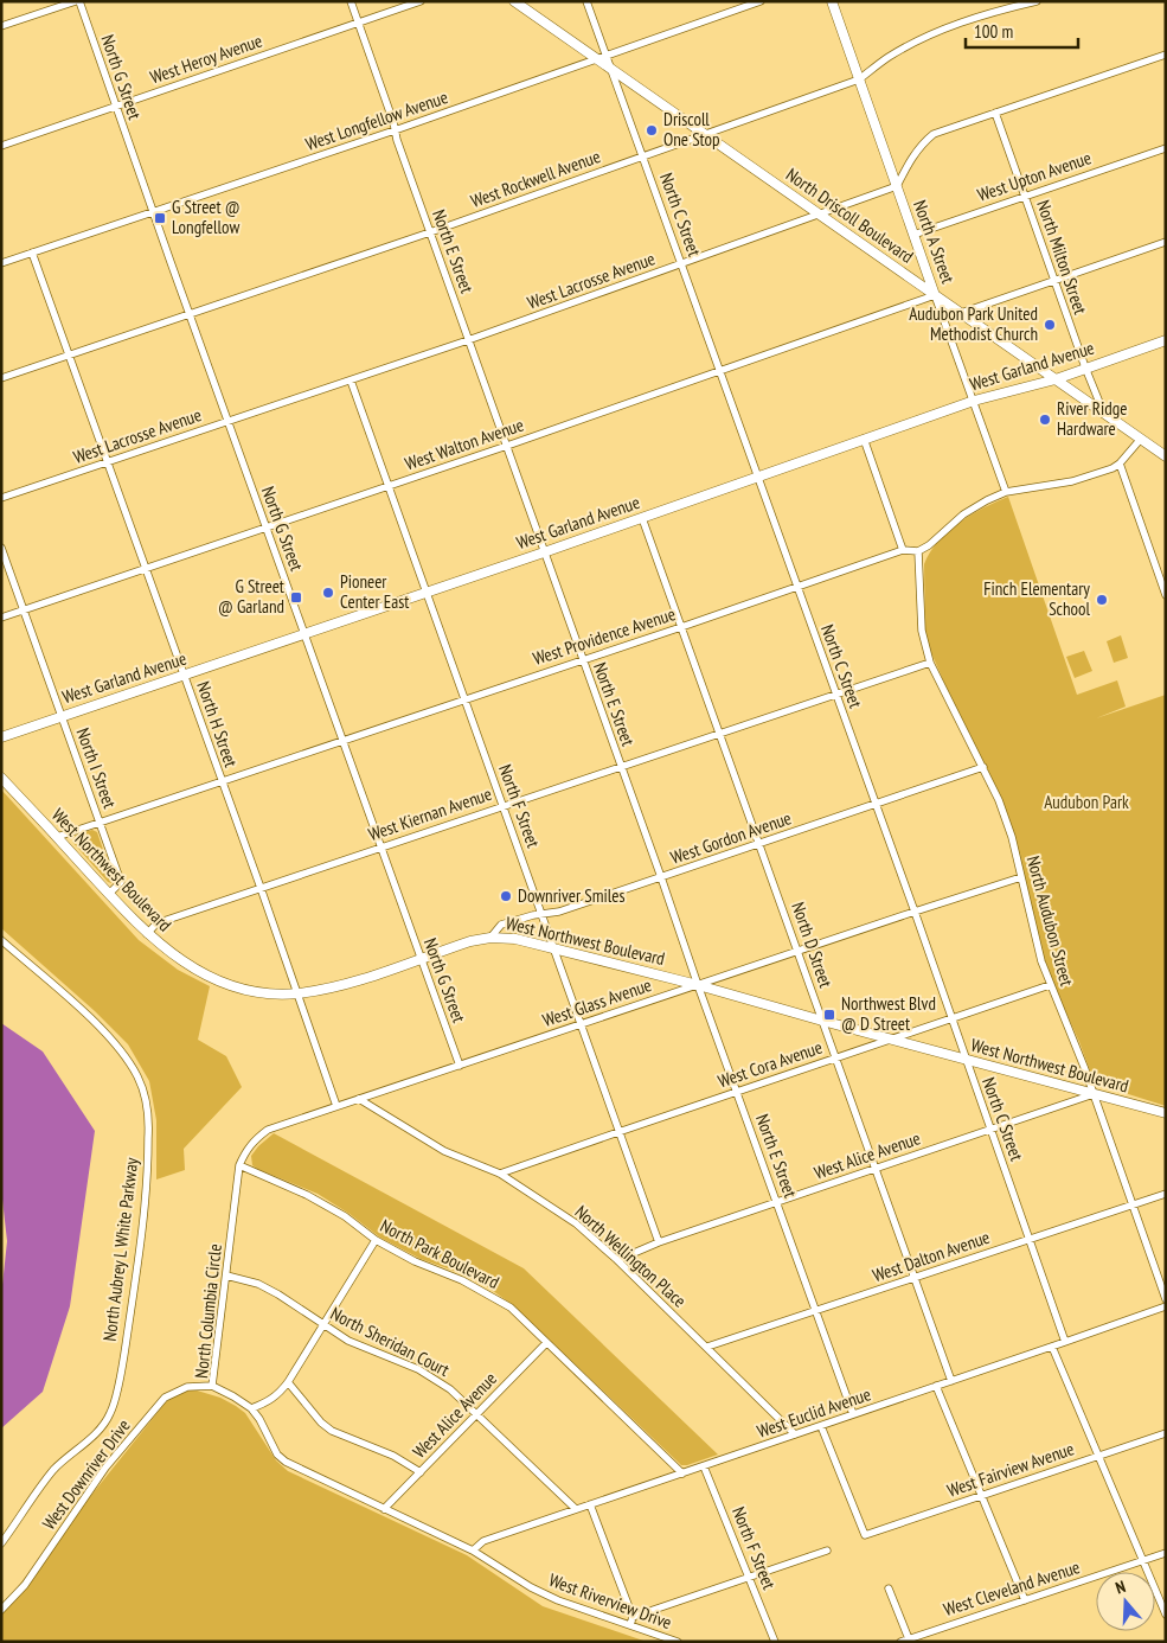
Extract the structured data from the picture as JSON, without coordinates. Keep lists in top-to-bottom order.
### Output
{
  "streets": {
    "main road": [
      "North Driscoll Boulevard",
      "North A Street",
      "West Garland Avenue",
      "West Northwest Boulevard"
    ],
    "street": [
      "West Heroy Avenue",
      "North G Street",
      "West Longfellow Avenue",
      "West Upton Avenue",
      "West Rockwell Avenue",
      "North C Street",
      "North E Street",
      "North Milton Street",
      "West Lacrosse Avenue",
      "West Walton Avenue",
      "West Providence Avenue",
      "North H Street",
      "North I Street",
      "North F Street",
      "West Kiernan Avenue",
      "West Gordon Avenue",
      "North Audubon Street",
      "North D Street",
      "West Glass Avenue",
      "West Cora Avenue",
      "West Alice Avenue",
      "North Aubrey L White Parkway",
      "North Park Boulevard",
      "North Wellington Place",
      "West Dalton Avenue",
      "North Columbia Circle",
      "North Sheridan Court",
      "West Euclid Avenue",
      "West Fairview Avenue",
      "West Downriver Drive",
      "West Cleveland Avenue",
      "West Riverview Drive"
    ]
  },
  "crossings": [
    ["West Heroy Avenue", "North G Street"],
    ["West Heroy Avenue", "North E Street"],
    ["North G Street", "West Longfellow Avenue"],
    ["North G Street", "West Rockwell Avenue"],
    ["North G Street", "West Lacrosse Avenue"],
    ["North G Street", "West Garland Avenue"],
    ["North G Street", "West Walton Avenue"],
    ["North G Street", "West Providence Avenue"],
    ["North G Street", "West Kiernan Avenue"],
    ["North G Street", "West Northwest Boulevard"],
    ["North G Street", "West Glass Avenue"],
    ["West Longfellow Avenue", "North Driscoll Boulevard"],
    ["West Longfellow Avenue", "North E Street"],
    ["West Longfellow Avenue", "North H Street"],
    ["West Upton Avenue", "North A Street"],
    ["West Upton Avenue", "North Milton Street"],
    ["West Rockwell Avenue", "North C Street"],
    ["West Rockwell Avenue", "North Driscoll Boulevard"],
    ["West Rockwell Avenue", "North A Street"],
    ["West Rockwell Avenue", "North E Street"],
    ["West Rockwell Avenue", "North H Street"],
    ["North C Street", "North Driscoll Boulevard"],
    ["North C Street", "West Lacrosse Avenue"],
    ["North C Street", "West Garland Avenue"],
    ["North C Street", "West Walton Avenue"],
    ["North C Street", "West Providence Avenue"],
    ["North C Street", "West Kiernan Avenue"],
    ["North C Street", "West Gordon Avenue"],
    ["North C Street", "West Northwest Boulevard"],
    ["North C Street", "West Glass Avenue"],
    ["North C Street", "West Cora Avenue"],
    ["North C Street", "West Alice Avenue"],
    ["North C Street", "West Dalton Avenue"],
    ["North C Street", "West Euclid Avenue"],
    ["North Driscoll Boulevard", "North A Street"],
    ["North Driscoll Boulevard", "North Milton Street"],
    ["North Driscoll Boulevard", "West Lacrosse Avenue"],
    ["North Driscoll Boulevard", "West Garland Avenue"],
    ["North Driscoll Boulevard", "West Walton Avenue"],
    ["North A Street", "West Lacrosse Avenue"],
    ["North A Street", "West Garland Avenue"],
    ["North A Street", "West Walton Avenue"],
    ["North E Street", "West Lacrosse Avenue"],
    ["North E Street", "West Garland Avenue"],
    ["North E Street", "West Walton Avenue"],
    ["North E Street", "West Providence Avenue"],
    ["North E Street", "West Kiernan Avenue"],
    ["North E Street", "West Gordon Avenue"],
    ["North E Street", "West Northwest Boulevard"],
    ["North E Street", "West Glass Avenue"],
    ["North E Street", "West Cora Avenue"],
    ["North E Street", "West Alice Avenue"],
    ["North E Street", "West Dalton Avenue"],
    ["North E Street", "West Euclid Avenue"],
    ["North Milton Street", "West Garland Avenue"],
    ["West Lacrosse Avenue", "North H Street"],
    ["West Lacrosse Avenue", "North F Street"],
    ["West Garland Avenue", "North H Street"],
    ["West Garland Avenue", "North I Street"],
    ["West Garland Avenue", "North F Street"],
    ["West Garland Avenue", "North D Street"],
    ["West Walton Avenue", "North H Street"],
    ["West Walton Avenue", "North I Street"],
    ["West Walton Avenue", "North F Street"],
    ["West Providence Avenue", "North H Street"],
    ["West Providence Avenue", "North I Street"],
    ["West Providence Avenue", "North F Street"],
    ["West Providence Avenue", "West Northwest Boulevard"],
    ["West Providence Avenue", "North Audubon Street"],
    ["West Providence Avenue", "North D Street"],
    ["North H Street", "West Kiernan Avenue"],
    ["North H Street", "West Northwest Boulevard"],
    ["North H Street", "West Glass Avenue"],
    ["North I Street", "West Northwest Boulevard"],
    ["North F Street", "West Kiernan Avenue"],
    ["North F Street", "West Gordon Avenue"],
    ["North F Street", "West Northwest Boulevard"],
    ["North F Street", "West Glass Avenue"],
    ["North F Street", "West Cora Avenue"],
    ["North F Street", "West Alice Avenue"],
    ["North F Street", "West Euclid Avenue"],
    ["West Kiernan Avenue", "West Northwest Boulevard"],
    ["West Kiernan Avenue", "North Audubon Street"],
    ["West Kiernan Avenue", "North D Street"],
    ["West Gordon Avenue", "West Northwest Boulevard"],
    ["West Gordon Avenue", "North Audubon Street"],
    ["West Gordon Avenue", "North D Street"],
    ["West Northwest Boulevard", "North Audubon Street"],
    ["West Northwest Boulevard", "North D Street"],
    ["West Northwest Boulevard", "West Glass Avenue"],
    ["West Northwest Boulevard", "West Cora Avenue"],
    ["West Northwest Boulevard", "West Alice Avenue"],
    ["North Audubon Street", "West Glass Avenue"],
    ["North Audubon Street", "West Cora Avenue"],
    ["North Audubon Street", "West Alice Avenue"],
    ["North Audubon Street", "West Dalton Avenue"],
    ["North D Street", "West Glass Avenue"],
    ["North D Street", "West Cora Avenue"],
    ["North D Street", "West Alice Avenue"],
    ["North D Street", "West Dalton Avenue"],
    ["North D Street", "West Euclid Avenue"],
    ["West Glass Avenue", "North Wellington Place"],
    ["West Glass Avenue", "North Columbia Circle"],
    ["West Cora Avenue", "North Wellington Place"],
    ["West Alice Avenue", "North Park Boulevard"],
    ["West Alice Avenue", "North Wellington Place"],
    ["West Alice Avenue", "North Columbia Circle"],
    ["West Alice Avenue", "North Sheridan Court"],
    ["North Park Boulevard", "North Columbia Circle"],
    ["North Park Boulevard", "West Euclid Avenue"],
    ["North Wellington Place", "West Dalton Avenue"],
    ["North Wellington Place", "West Euclid Avenue"],
    ["North Columbia Circle", "North Sheridan Court"],
    ["North Columbia Circle", "West Euclid Avenue"],
    ["North Columbia Circle", "West Downriver Drive"],
    ["North Columbia Circle", "West Riverview Drive"],
    ["North Sheridan Court", "West Euclid Avenue"],
    ["West Euclid Avenue", "West Fairview Avenue"],
    ["West Euclid Avenue", "West Riverview Drive"]
  ],
  "parks": ["Audubon Park"],
  "places": {
    "other": [
      "Driscoll One Stop",
      "Audubon Park United Methodist Church",
      "River Ridge Hardware",
      "Pioneer Center East",
      "Finch Elementary School",
      "Downriver Smiles"
    ],
    "transit": ["G Street @ Longfellow", "G Street @ Garland", "Northwest Blvd @ D Street"]
  },
  "scale_bar": "100 m",
  "north": "top"
}
